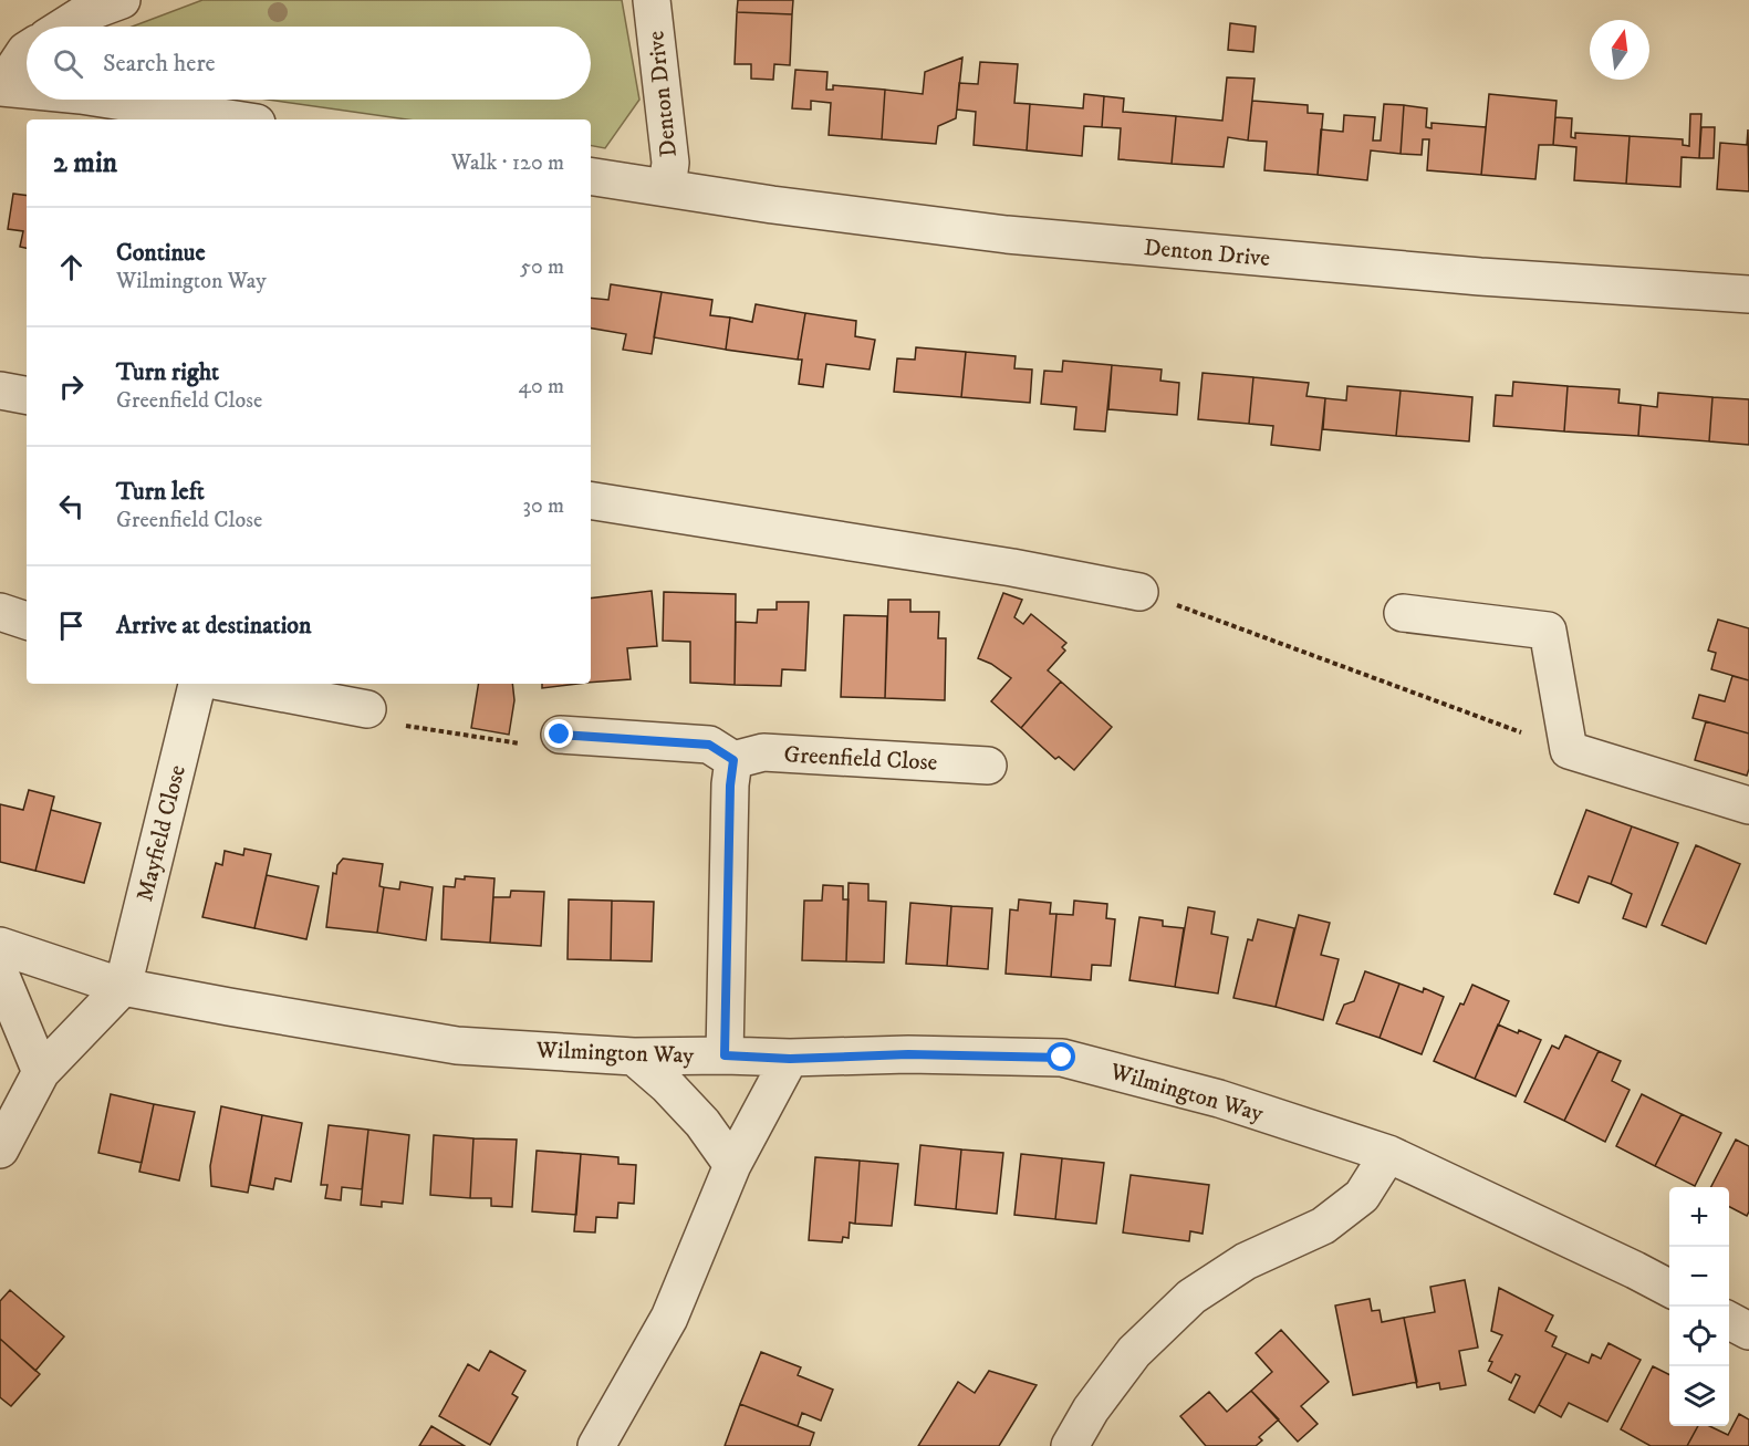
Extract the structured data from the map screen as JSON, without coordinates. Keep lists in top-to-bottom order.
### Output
{
  "streets": {
    "street": [
      "Denton Drive",
      "Greenfield Close",
      "Mayfield Close",
      "Wilmington Way"
    ]
  },
  "crossings": [
    ["Mayfield Close", "Wilmington Way"]
  ],
  "north": "top",
  "page": {
    "search": "Search here",
    "heading": ["2 min", "Walk · 120 m"],
    "list": [
      ["Continue", "Wilmington Way", "50 m"],
      ["Turn right", "Greenfield Close", "40 m"],
      ["Turn left", "Greenfield Close", "30 m"],
      "Arrive at destination"
    ],
    "map_buttons": ["+", "−"]
  }
}
